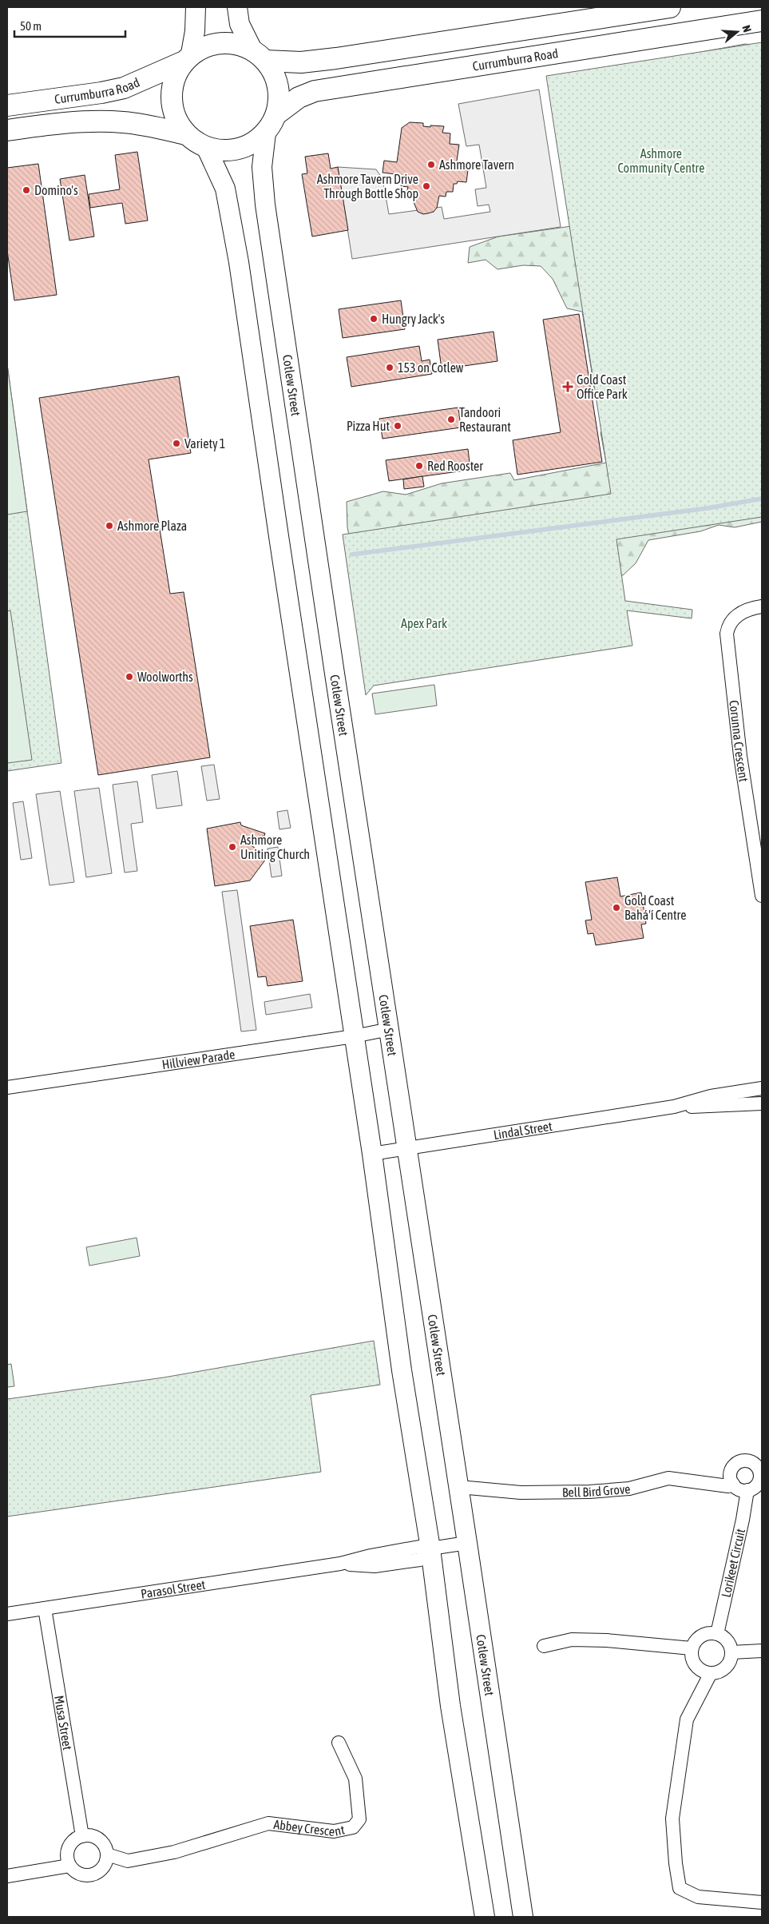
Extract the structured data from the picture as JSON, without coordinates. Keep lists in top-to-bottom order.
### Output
{
  "streets": {
    "main road": ["Currumburra Road", "Cotlew Street"],
    "street": [
      "Corunna Crescent",
      "Hillview Parade",
      "Lindal Street",
      "Bell Bird Grove",
      "Lorikeet Circuit",
      "Parasol Street",
      "Musa Street",
      "Abbey Crescent"
    ]
  },
  "crossings": [
    ["Currumburra Road", "Cotlew Street"],
    ["Cotlew Street", "Hillview Parade"],
    ["Cotlew Street", "Lindal Street"],
    ["Cotlew Street", "Bell Bird Grove"],
    ["Cotlew Street", "Parasol Street"],
    ["Bell Bird Grove", "Lorikeet Circuit"],
    ["Parasol Street", "Musa Street"],
    ["Musa Street", "Abbey Crescent"]
  ],
  "parks": ["Ashmore Community Centre", "Apex Park"],
  "places": {
    "other": [
      "Ashmore Tavern",
      "Ashmore Tavern Drive Through Bottle Shop",
      "Domino's",
      "Hungry Jack's",
      "153 on Cotlew",
      "Tandoori Restaurant",
      "Pizza Hut",
      "Variety 1",
      "Red Rooster",
      "Ashmore Plaza",
      "Woolworths",
      "Ashmore Uniting Church",
      "Gold Coast Bahá'í Centre"
    ],
    "health": ["Gold Coast Office Park"]
  },
  "scale_bar": "50 m",
  "north": "right"
}
